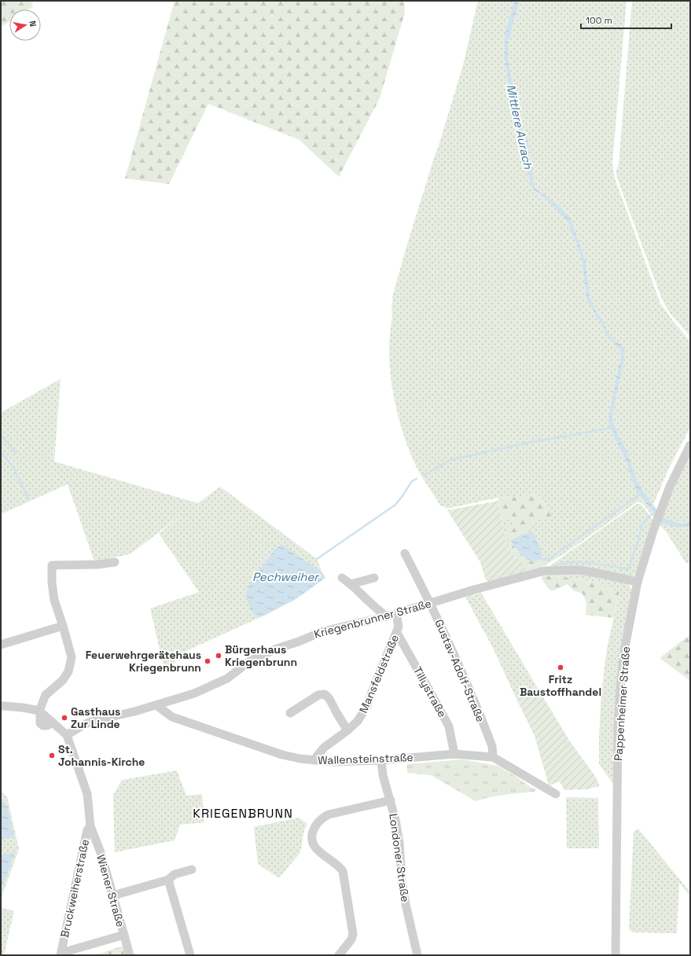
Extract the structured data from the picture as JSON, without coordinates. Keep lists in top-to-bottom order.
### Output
{
  "streets": {
    "street": [
      "Kriegenbrunner Straße",
      "Gustav-Adolf-Straße",
      "Mansfeldstraße",
      "Tillystraße",
      "Pappenheimer Straße",
      "Wallensteinstraße",
      "Londoner Straße",
      "Bruckweiherstraße",
      "Wiener Straße"
    ]
  },
  "crossings": [
    ["Kriegenbrunner Straße", "Gustav-Adolf-Straße"],
    ["Kriegenbrunner Straße", "Mansfeldstraße"],
    ["Kriegenbrunner Straße", "Pappenheimer Straße"],
    ["Kriegenbrunner Straße", "Wallensteinstraße"],
    ["Kriegenbrunner Straße", "Bruckweiherstraße"],
    ["Gustav-Adolf-Straße", "Wallensteinstraße"],
    ["Mansfeldstraße", "Tillystraße"],
    ["Mansfeldstraße", "Wallensteinstraße"],
    ["Tillystraße", "Wallensteinstraße"],
    ["Wallensteinstraße", "Londoner Straße"],
    ["Bruckweiherstraße", "Wiener Straße"]
  ],
  "districts": ["KRIEGENBRUNN"],
  "water": ["Mittlere Aurach", "Pechweiher"],
  "places": [
    "Bürgerhaus Kriegenbrunn",
    "Feuerwehrgerätehaus Kriegenbrunn",
    "Fritz Baustoffhandel",
    "Gasthaus Zur Linde",
    "St. Johannis-Kirche"
  ],
  "scale_bar": "100 m",
  "north": "right"
}
